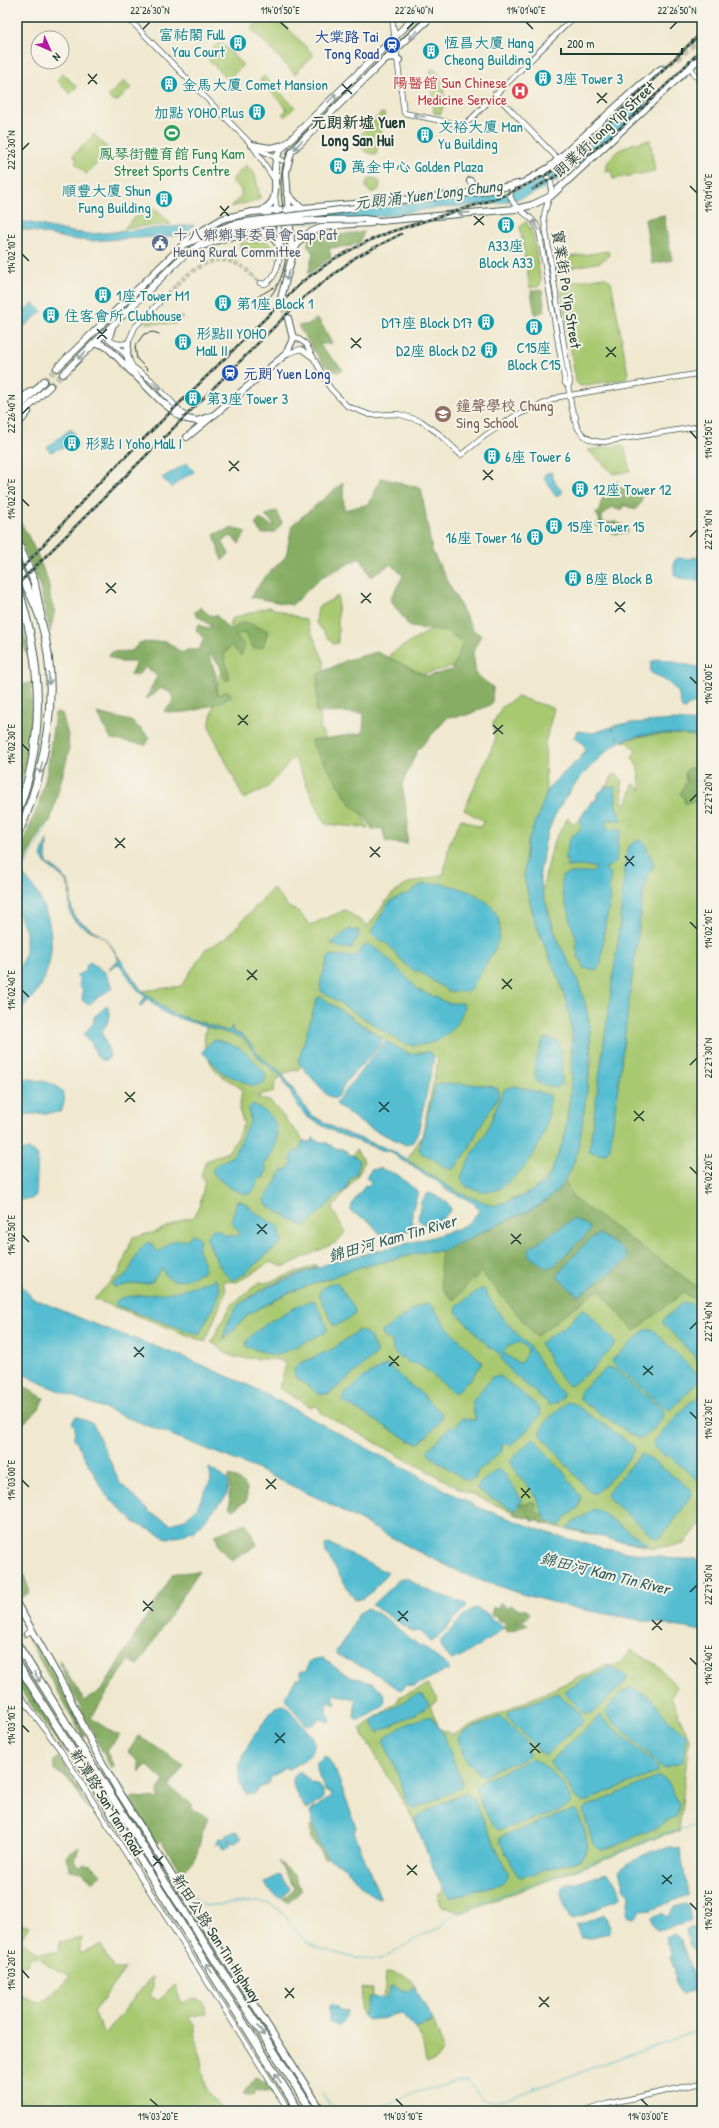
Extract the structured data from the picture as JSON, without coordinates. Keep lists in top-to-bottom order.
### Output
{
  "streets": {
    "highway": ["新田公路 San Tin Highway"],
    "main road": ["朗業街 Long Yip Street"],
    "street": ["寶業街 Po Yip Street", "新潭路 San Tam Road"]
  },
  "crossings": [
    ["朗業街 Long Yip Street", "寶業街 Po Yip Street"]
  ],
  "districts": ["元朗新墟 Yuen Long San Hui"],
  "water": ["元朗涌 Yuen Long Chung", "錦田河 Kam Tin River"],
  "places": {
    "building": [
      "富祐閣 Full Yau Court",
      "恆昌大廈 Hang Cheong Building",
      "3座 Tower 3",
      "金馬大廈 Comet Mansion",
      "加點 YOHO Plus",
      "文裕大廈 Man Yu Building",
      "萬金中心 Golden Plaza",
      "順豐大廈 Shun Fung Building",
      "A33座 Block A33",
      "1座 Tower M1",
      "第1座 Block 1",
      "住客會所 Clubhouse",
      "D17座 Block D17",
      "C15座 Block C15",
      "形點II YOHO Mall II",
      "D2座 Block D2",
      "第3座 Tower 3",
      "形點 I Yoho Mall I",
      "6座 Tower 6",
      "12座 Tower 12",
      "15座 Tower 15",
      "16座 Tower 16",
      "B座 Block B"
    ],
    "station": ["大棠路 Tai Tong Road", "元朗 Yuen Long"],
    "hospital": ["陽醫館 Sun Chinese Medicine Service"],
    "sports": ["鳳琴街體育館 Fung Kam Street Sports Centre"],
    "public building": ["十八鄉鄉事委員會 Sap Pat Heung Rural Committee"],
    "school or university": ["鐘聲學校 Chung Sing School"]
  },
  "scale_bar": "200 m",
  "north": "bottom right",
  "coordinates": [
    "22°26'30\"N",
    "114°01'50\"E",
    "22°26'40\"N",
    "114°01'40\"E",
    "22°26'50\"N",
    "114°02'10\"E",
    "114°02'20\"E",
    "22°27'10\"N",
    "114°02'00\"E",
    "114°02'30\"E",
    "22°27'20\"N",
    "114°02'40\"E",
    "22°27'30\"N",
    "114°02'50\"E",
    "22°27'40\"N",
    "114°03'00\"E",
    "22°27'50\"N",
    "114°03'10\"E",
    "114°03'20\"E"
  ]
}
